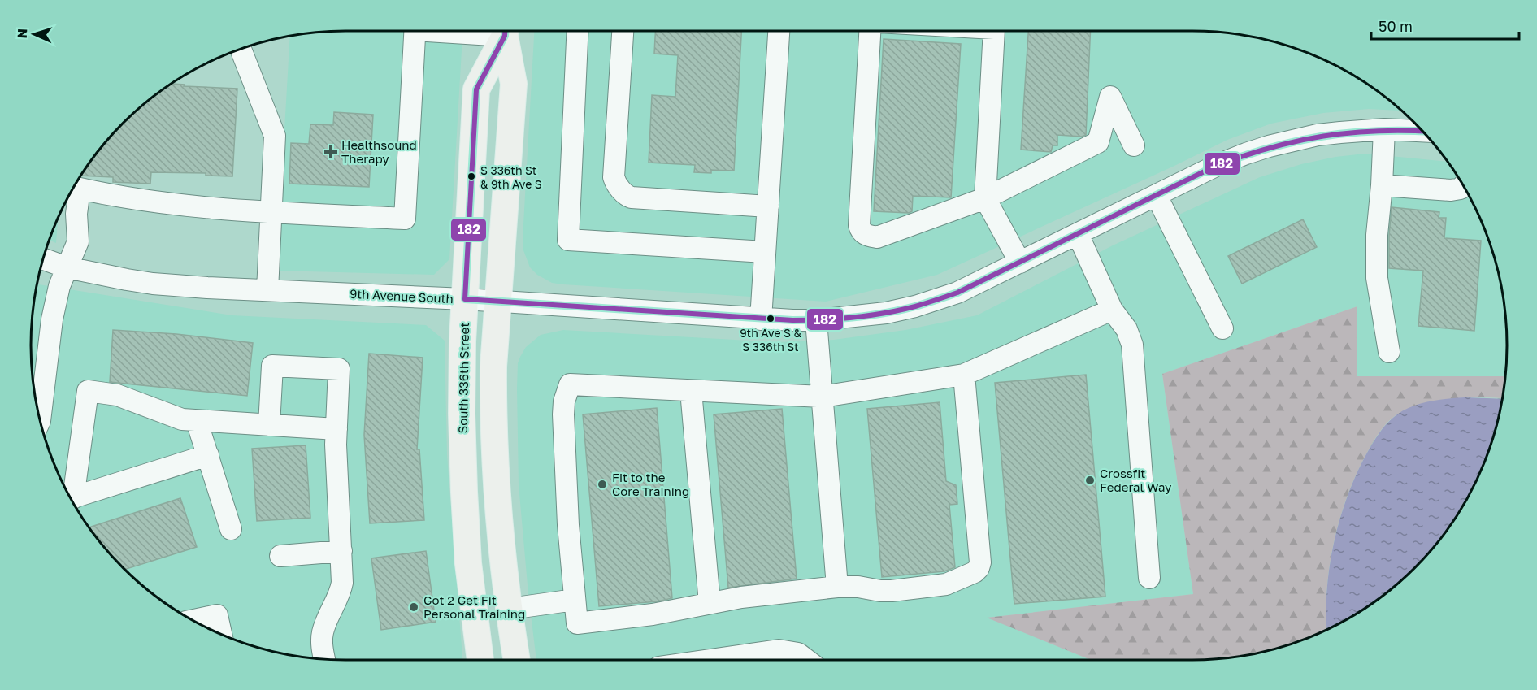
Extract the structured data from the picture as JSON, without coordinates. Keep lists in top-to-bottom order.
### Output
{
  "streets": {
    "main road": ["South 336th Street"],
    "street": ["9th Avenue South"]
  },
  "crossings": [
    ["9th Avenue South", "South 336th Street"]
  ],
  "places": {
    "health": ["Healthsound Therapy"],
    "other": [
      "S 336th St & 9th Ave S",
      "9th Ave S & S 336th St",
      "Crossfit Federal Way",
      "Fit to the Core Training",
      "Got 2 Get Fit Personal Training"
    ]
  },
  "lines": ["transit line 182"],
  "scale_bar": "50 m",
  "north": "left"
}
